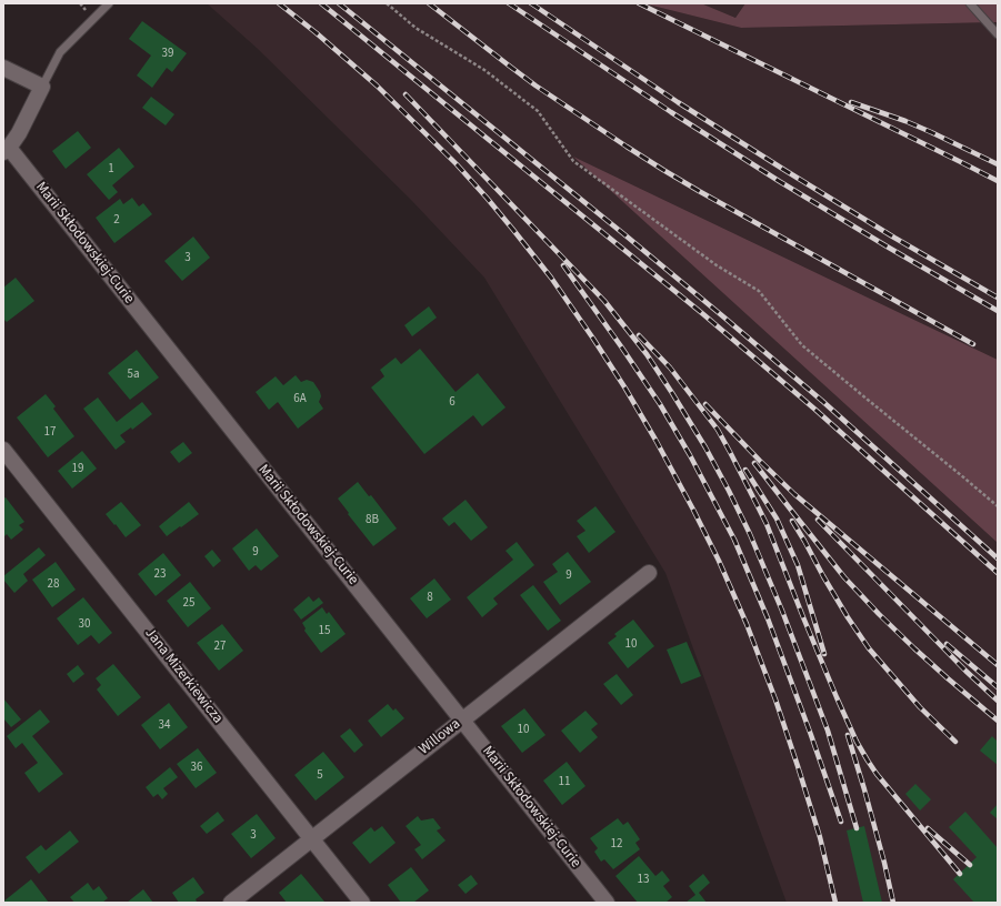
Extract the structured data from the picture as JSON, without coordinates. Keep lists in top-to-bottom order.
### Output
{
  "streets": {
    "street": ["Marii Skłodowskiej-Curie", "Jana Mizerkiewicza", "Willowa"]
  },
  "crossings": [
    ["Marii Skłodowskiej-Curie", "Willowa"],
    ["Jana Mizerkiewicza", "Willowa"]
  ],
  "house_numbers": [
    "39",
    "1",
    "2",
    "3",
    "5a",
    "6A",
    "6",
    "17",
    "19",
    "8B",
    "9",
    "23",
    "9",
    "28",
    "8",
    "25",
    "30",
    "15",
    "10",
    "27",
    "34",
    "10",
    "36",
    "5",
    "11",
    "3",
    "12",
    "13"
  ]
}
